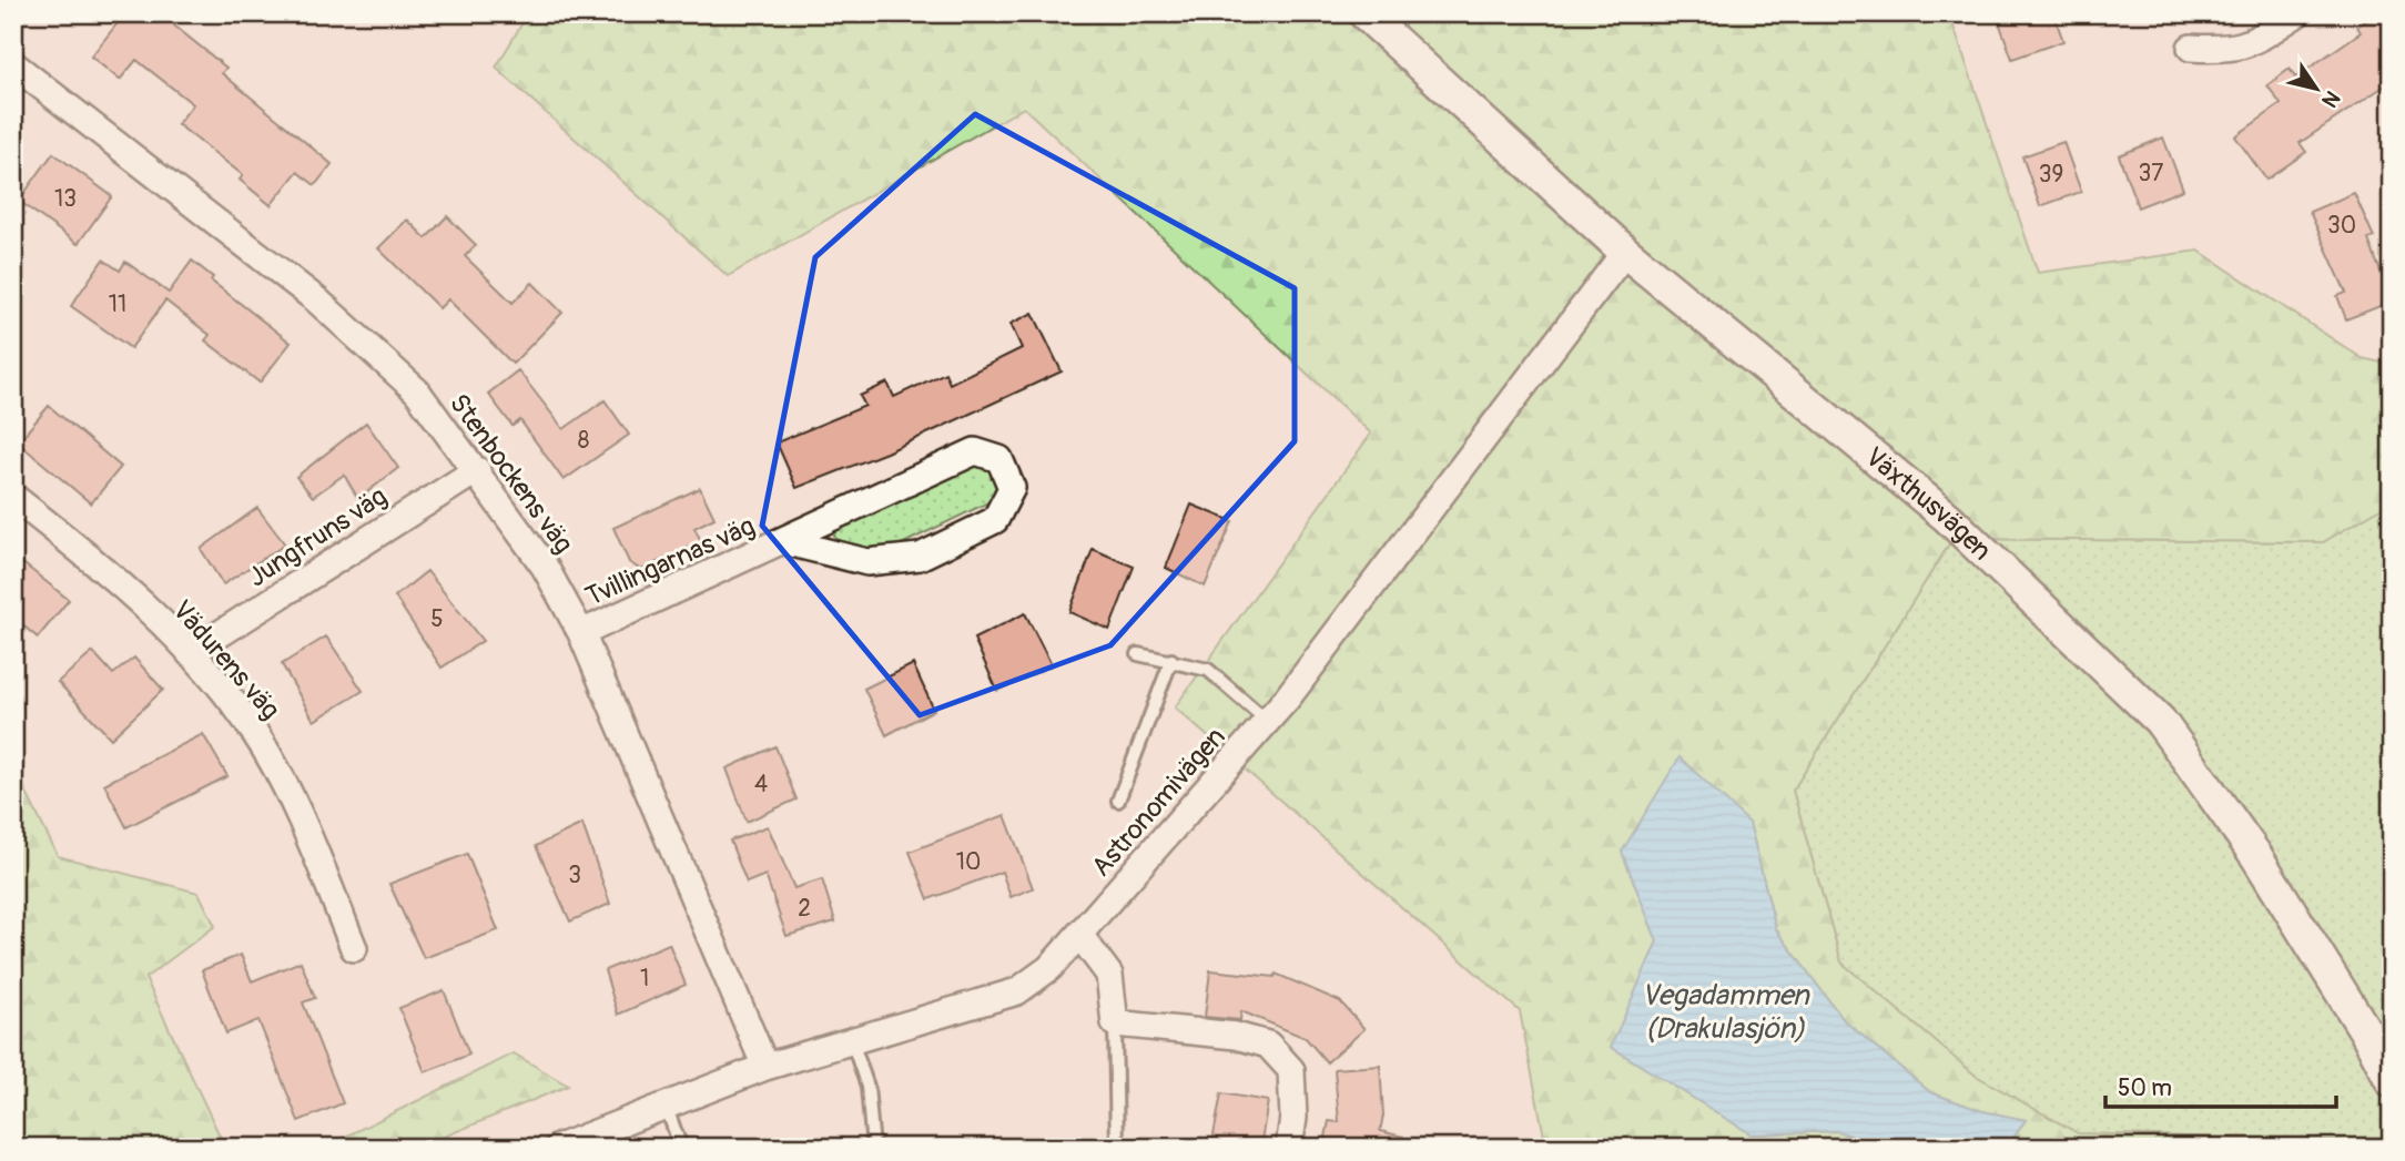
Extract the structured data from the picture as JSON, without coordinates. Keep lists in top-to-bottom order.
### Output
{
  "streets": {
    "street": [
      "Stenbockens väg",
      "Växthusvägen",
      "Jungfruns väg",
      "Tvillingarnas väg",
      "Vädurens väg",
      "Astronomivägen"
    ]
  },
  "crossings": [
    ["Stenbockens väg", "Jungfruns väg"],
    ["Stenbockens väg", "Tvillingarnas väg"],
    ["Stenbockens väg", "Astronomivägen"],
    ["Växthusvägen", "Astronomivägen"],
    ["Jungfruns väg", "Vädurens väg"]
  ],
  "water": ["Vegadammen (Drakulasjön)"],
  "house_numbers": [
    "37",
    "39",
    "13",
    "30",
    "11",
    "8",
    "5",
    "4",
    "10",
    "3",
    "2",
    "1"
  ],
  "scale_bar": "50 m",
  "north": "bottom right"
}
